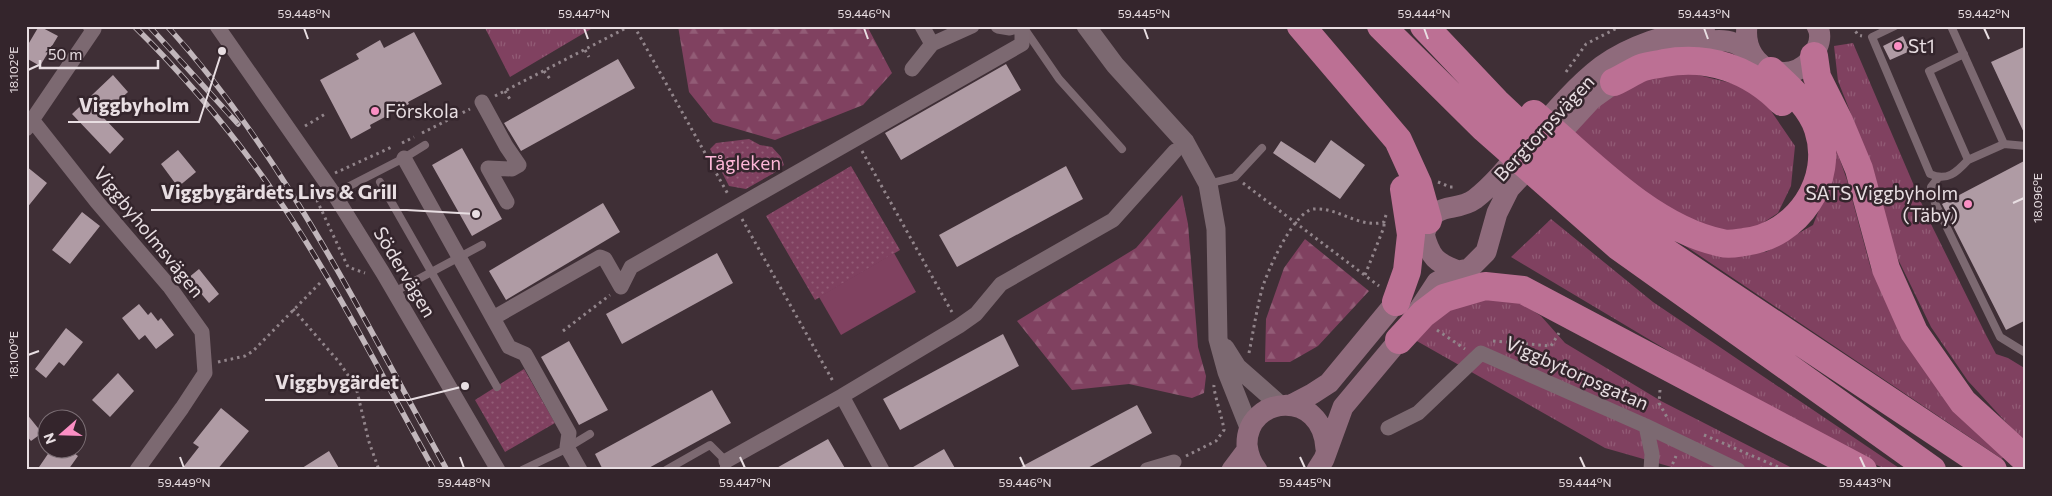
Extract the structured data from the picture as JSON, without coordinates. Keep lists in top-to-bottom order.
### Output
{
  "streets": {
    "main road": ["Bergtorpsvägen"],
    "street": ["Viggbyholmsvägen", "Södervägen", "Viggbytorpsgatan"]
  },
  "parks": ["Tågleken"],
  "places": [
    "St1",
    "Viggbyholm",
    "Förskola",
    "SATS Viggbyholm (Täby)",
    "Viggbygärdets Livs & Grill",
    "Viggbygärdet"
  ],
  "scale_bar": "50 m",
  "north": "left",
  "coordinates": [
    "59.448°N",
    "59.447°N",
    "59.446°N",
    "59.445°N",
    "59.444°N",
    "59.443°N",
    "59.442°N",
    "18.102°E",
    "18.096°E",
    "18.100°E",
    "59.449°N"
  ]
}
